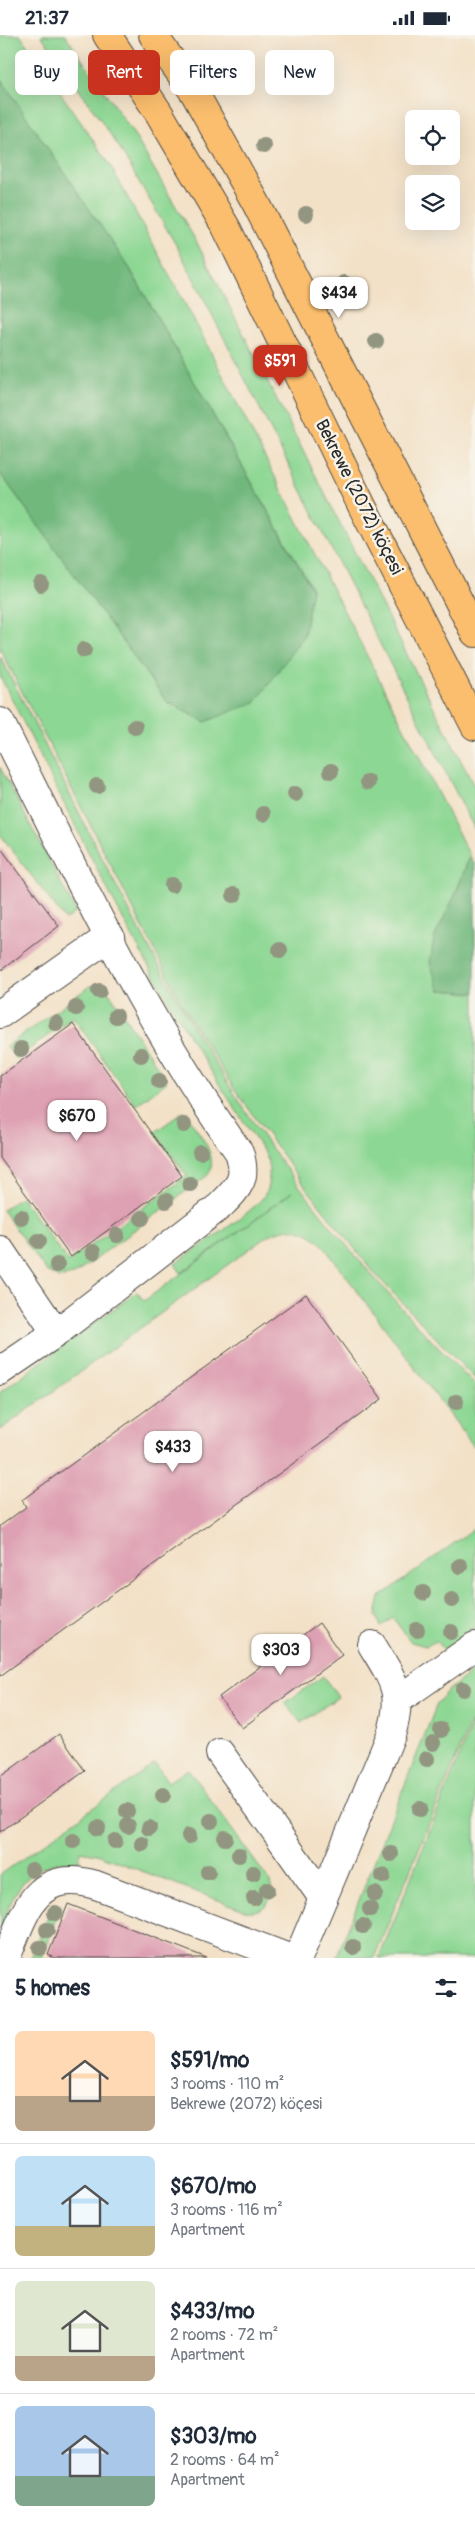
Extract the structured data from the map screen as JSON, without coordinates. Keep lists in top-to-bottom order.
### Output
{
  "streets": {
    "main road": ["Bekrewe (2072) köçesi"]
  },
  "page": {
    "status": "21:37",
    "chip": [
      "Buy",
      "Rent",
      "Filters",
      "New"
    ],
    "price": [
      "$434",
      "$591",
      "$670",
      "$433",
      "$303"
    ],
    "heading": "5 homes",
    "list": [
      {
        "name": "$591/mo",
        "note": "3 rooms · 110 m² · Bekrewe (2072) köçesi"
      },
      {
        "name": "$670/mo",
        "note": "3 rooms · 116 m² · Apartment"
      },
      {
        "name": "$433/mo",
        "note": "2 rooms · 72 m² · Apartment"
      },
      {
        "name": "$303/mo",
        "note": "2 rooms · 64 m² · Apartment"
      }
    ]
  }
}
